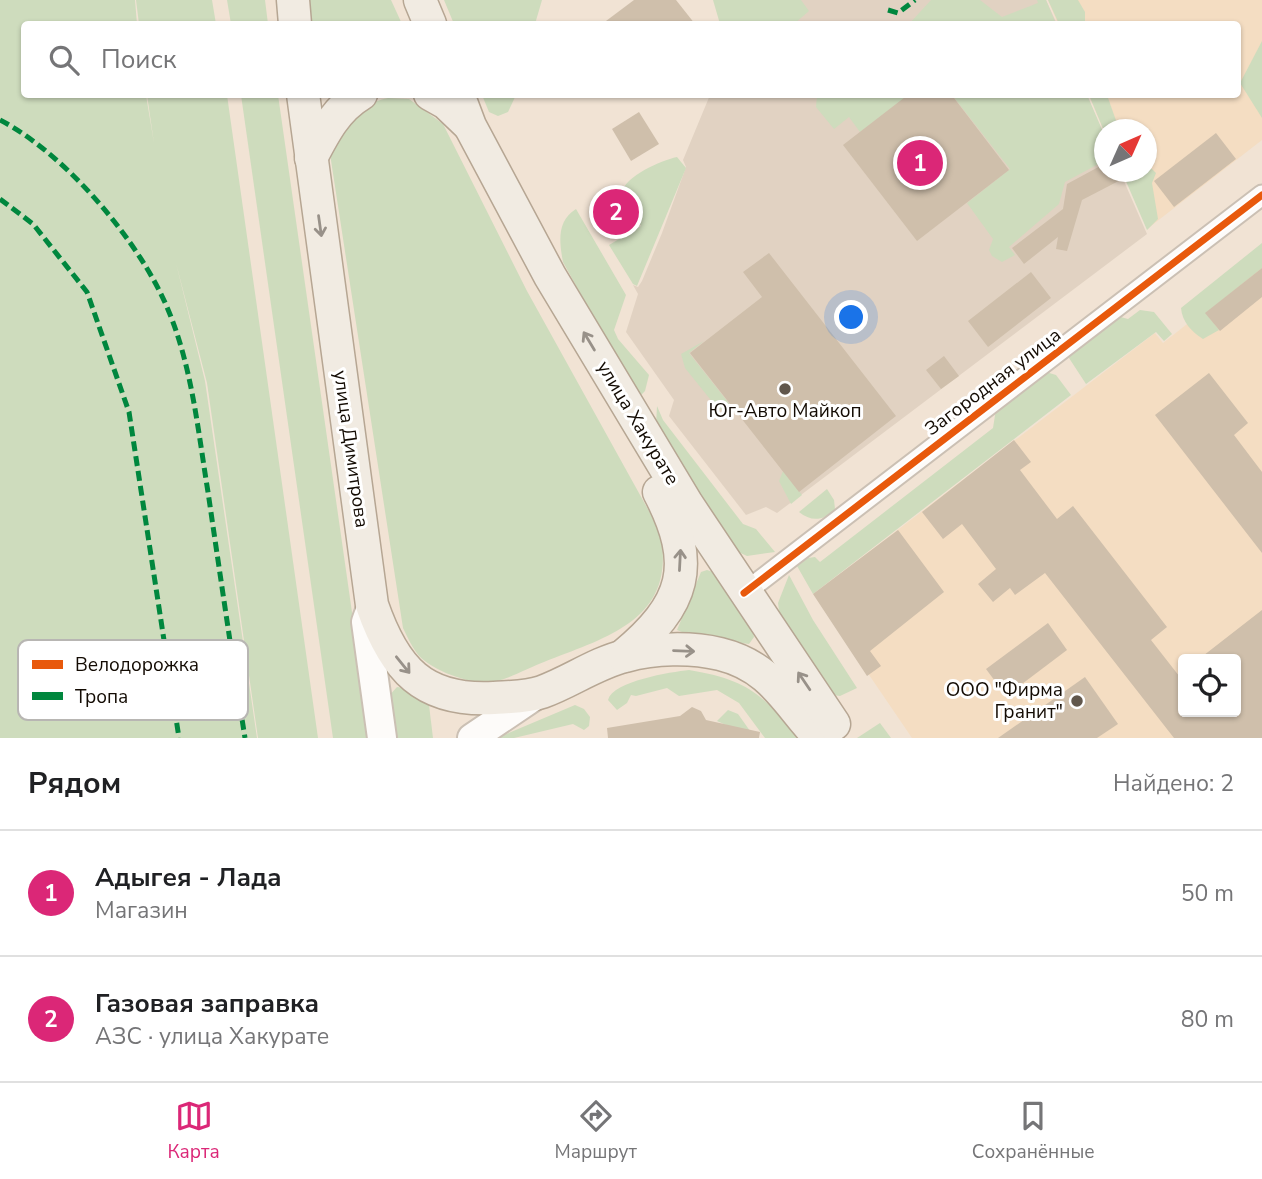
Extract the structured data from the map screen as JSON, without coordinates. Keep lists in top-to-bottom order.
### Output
{
  "streets": {
    "main road": ["улица Хакурате", "улица Димитрова"],
    "street": ["Загородная улица"]
  },
  "crossings": [
    ["Загородная улица", "улица Хакурате"]
  ],
  "one_way": ["улица Хакурате", "улица Димитрова"],
  "places": ["Юг-Авто Майкоп", "ООО \"Фирма Гранит\""],
  "legend": ["Велодорожка", "Тропа"],
  "north": "top right",
  "page": {
    "search": "Поиск",
    "pins": ["1", "2"],
    "heading": ["Рядом", "Найдено: 2"],
    "list": [
      {
        "mark": "1",
        "name": "Адыгея - Лада",
        "note": "Магазин",
        "value": "50 m"
      },
      {
        "mark": "2",
        "name": "Газовая заправка",
        "note": "АЗС · улица Хакурате",
        "value": "80 m"
      }
    ],
    "nav": ["Карта", "Маршрут", "Сохранённые"]
  }
}
